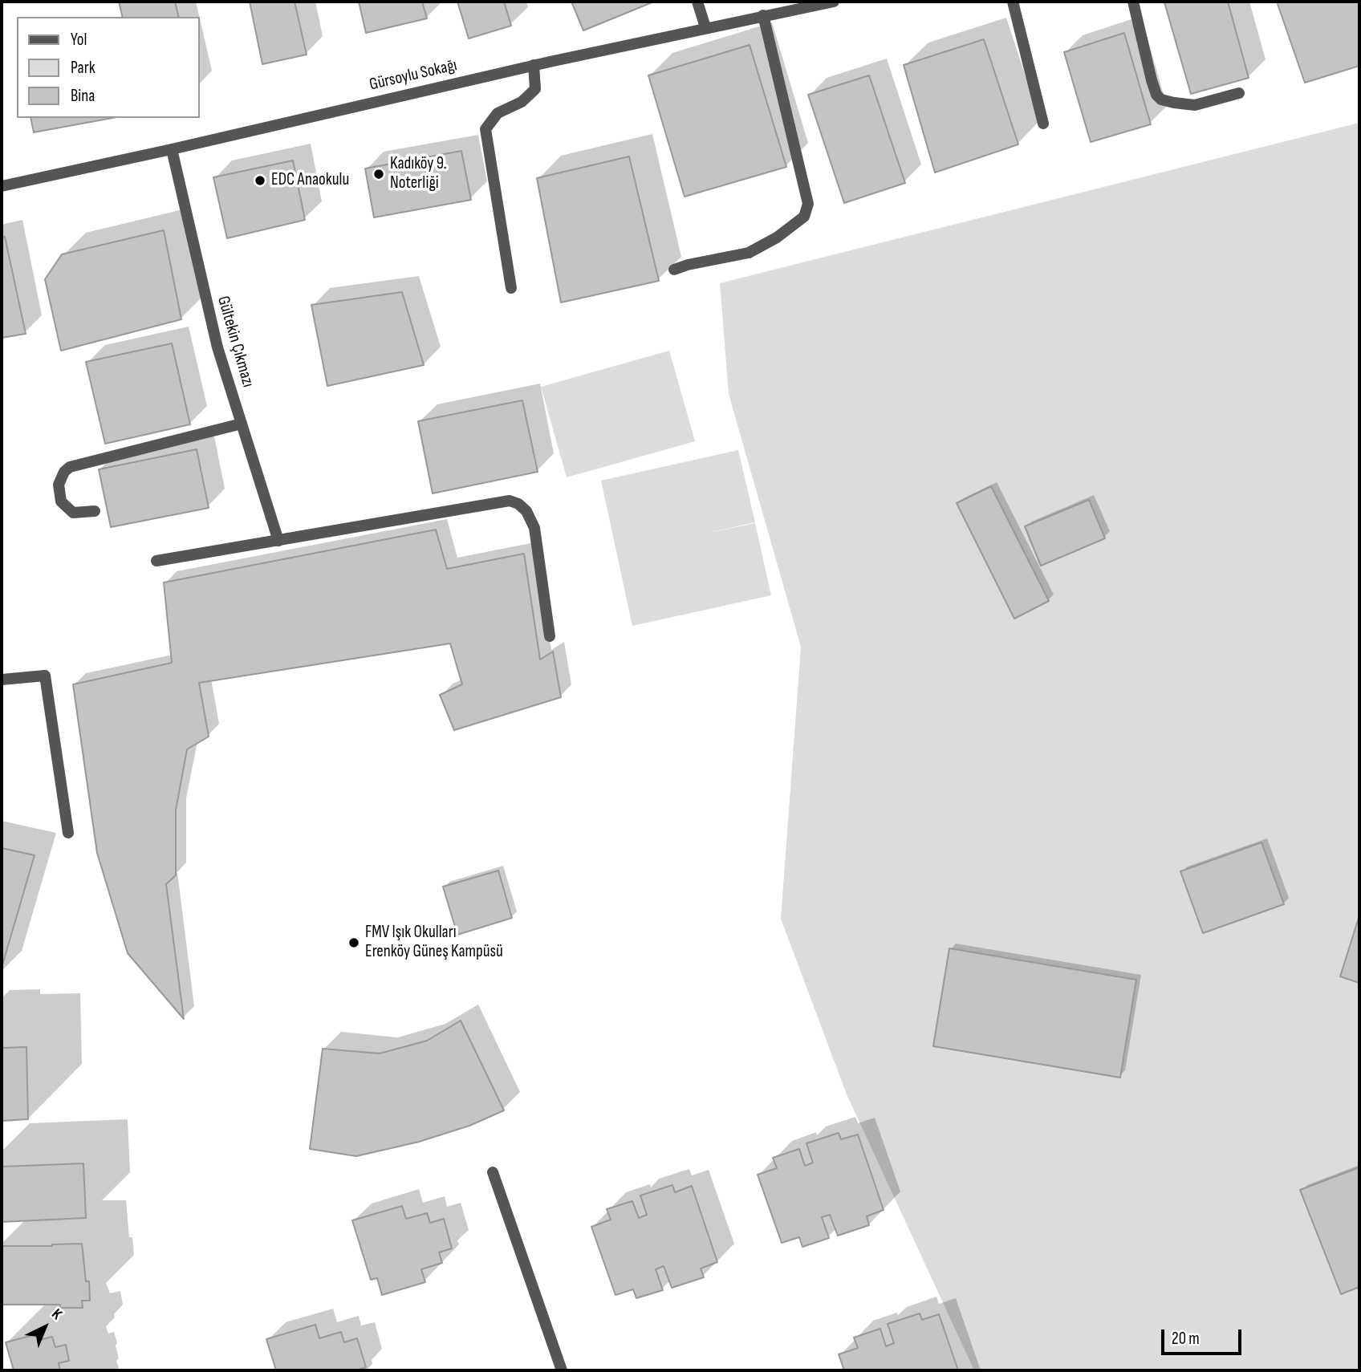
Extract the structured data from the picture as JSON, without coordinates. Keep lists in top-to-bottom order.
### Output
{
  "streets": {
    "street": ["Gürsoylu Sokağı", "Gültekin Çıkmazı"]
  },
  "crossings": [
    ["Gürsoylu Sokağı", "Gültekin Çıkmazı"]
  ],
  "places": ["Kadıköy 9. Noterliği", "EDC Anaokulu", "FMV Işık Okulları Erenköy Güneş Kampüsü"],
  "legend": ["Yol", "Park", "Bina"],
  "scale_bar": "20 m",
  "north": "top right"
}
